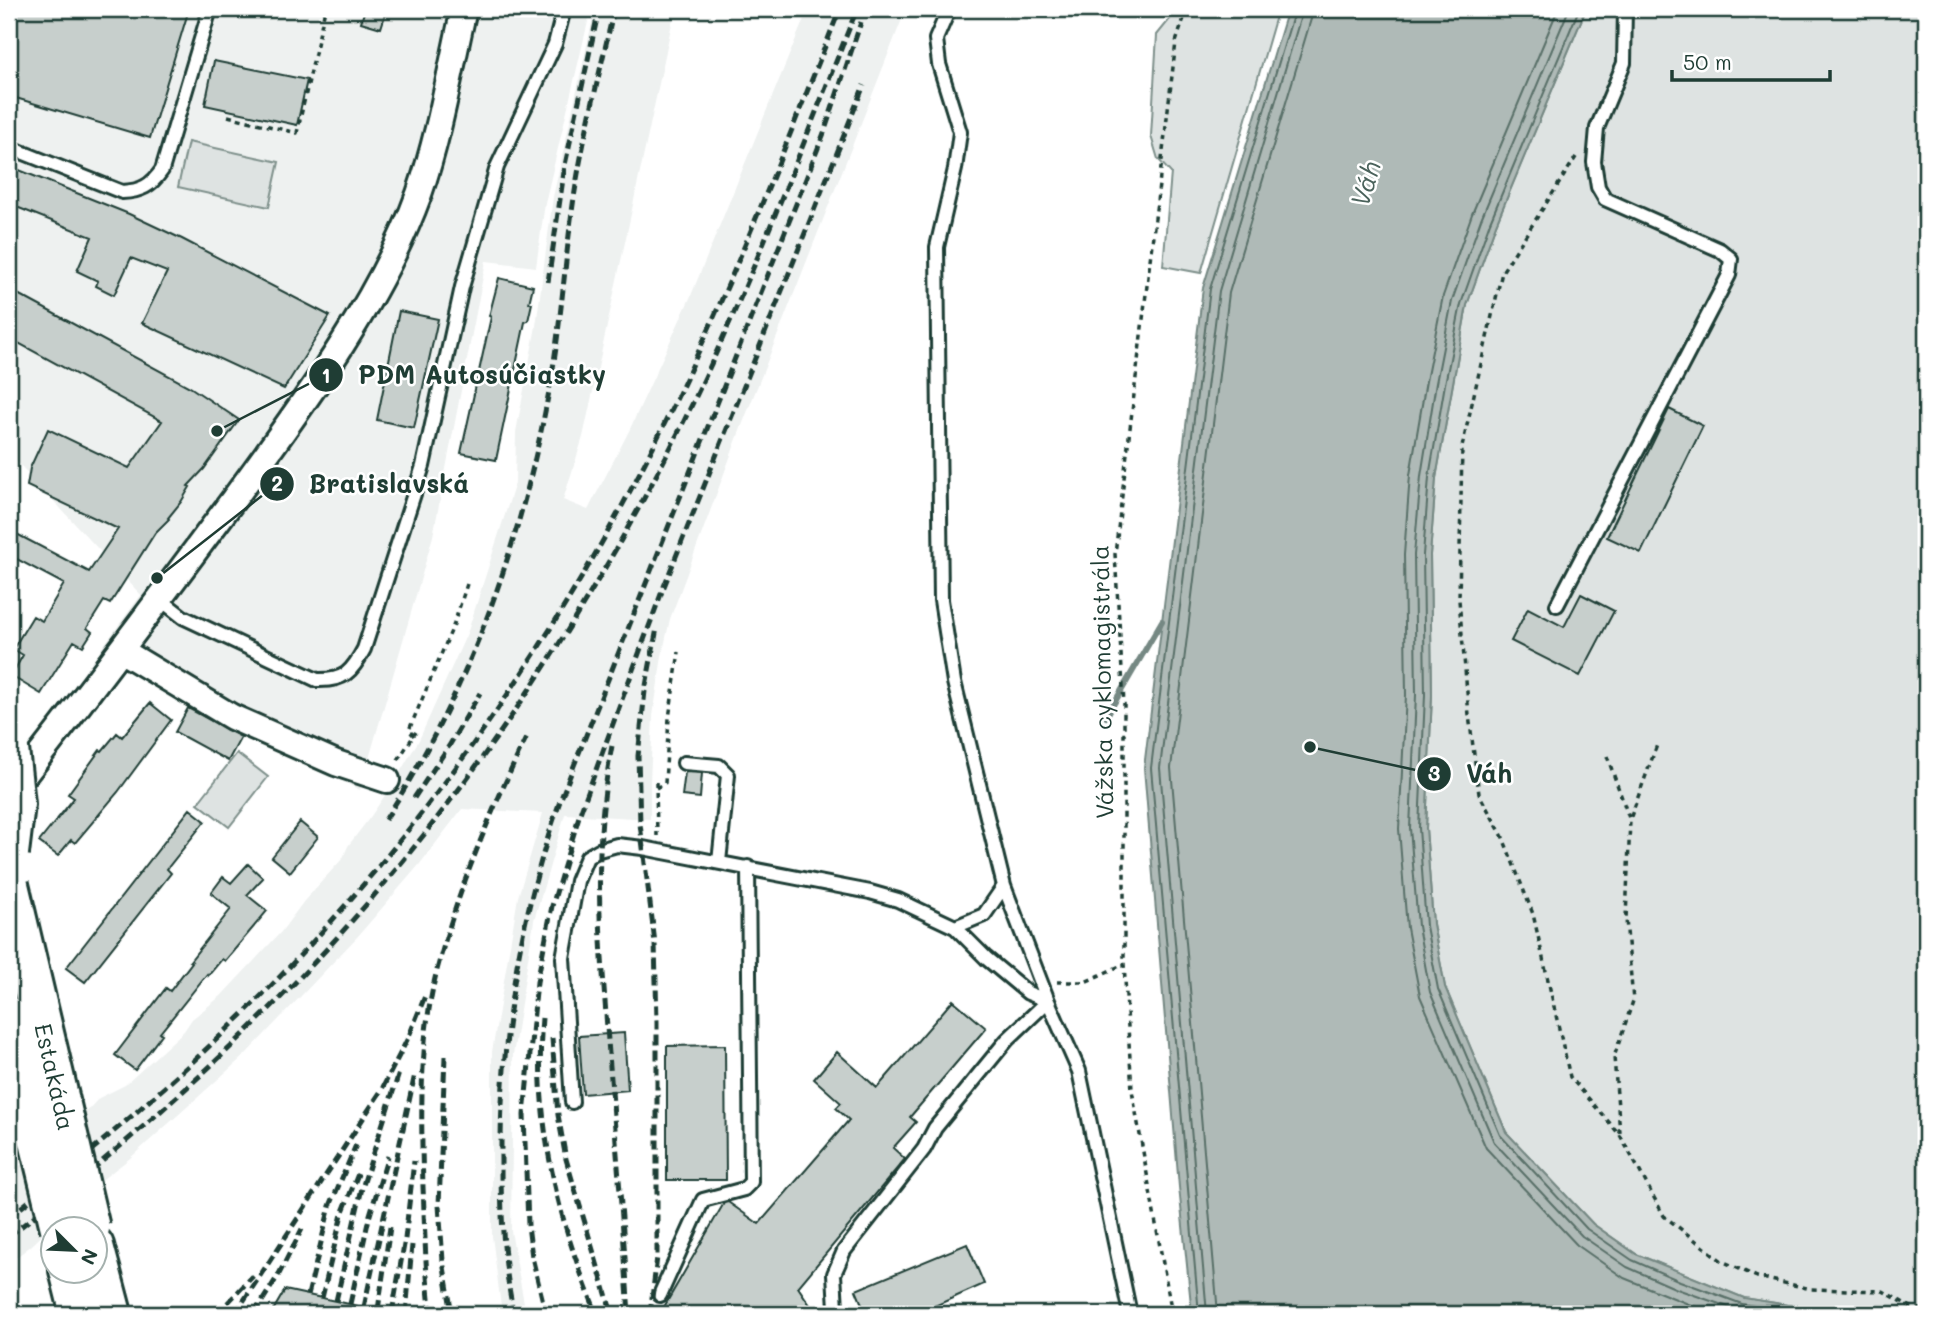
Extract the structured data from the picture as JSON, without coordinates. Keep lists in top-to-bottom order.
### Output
{
  "streets": {
    "main road": ["Estakáda"],
    "path": ["Vážska cyklomagistrála"]
  },
  "water": ["Váh"],
  "places": ["PDM Autosúčiastky", "Bratislavská", "Váh"],
  "scale_bar": "50 m",
  "north": "bottom right"
}
